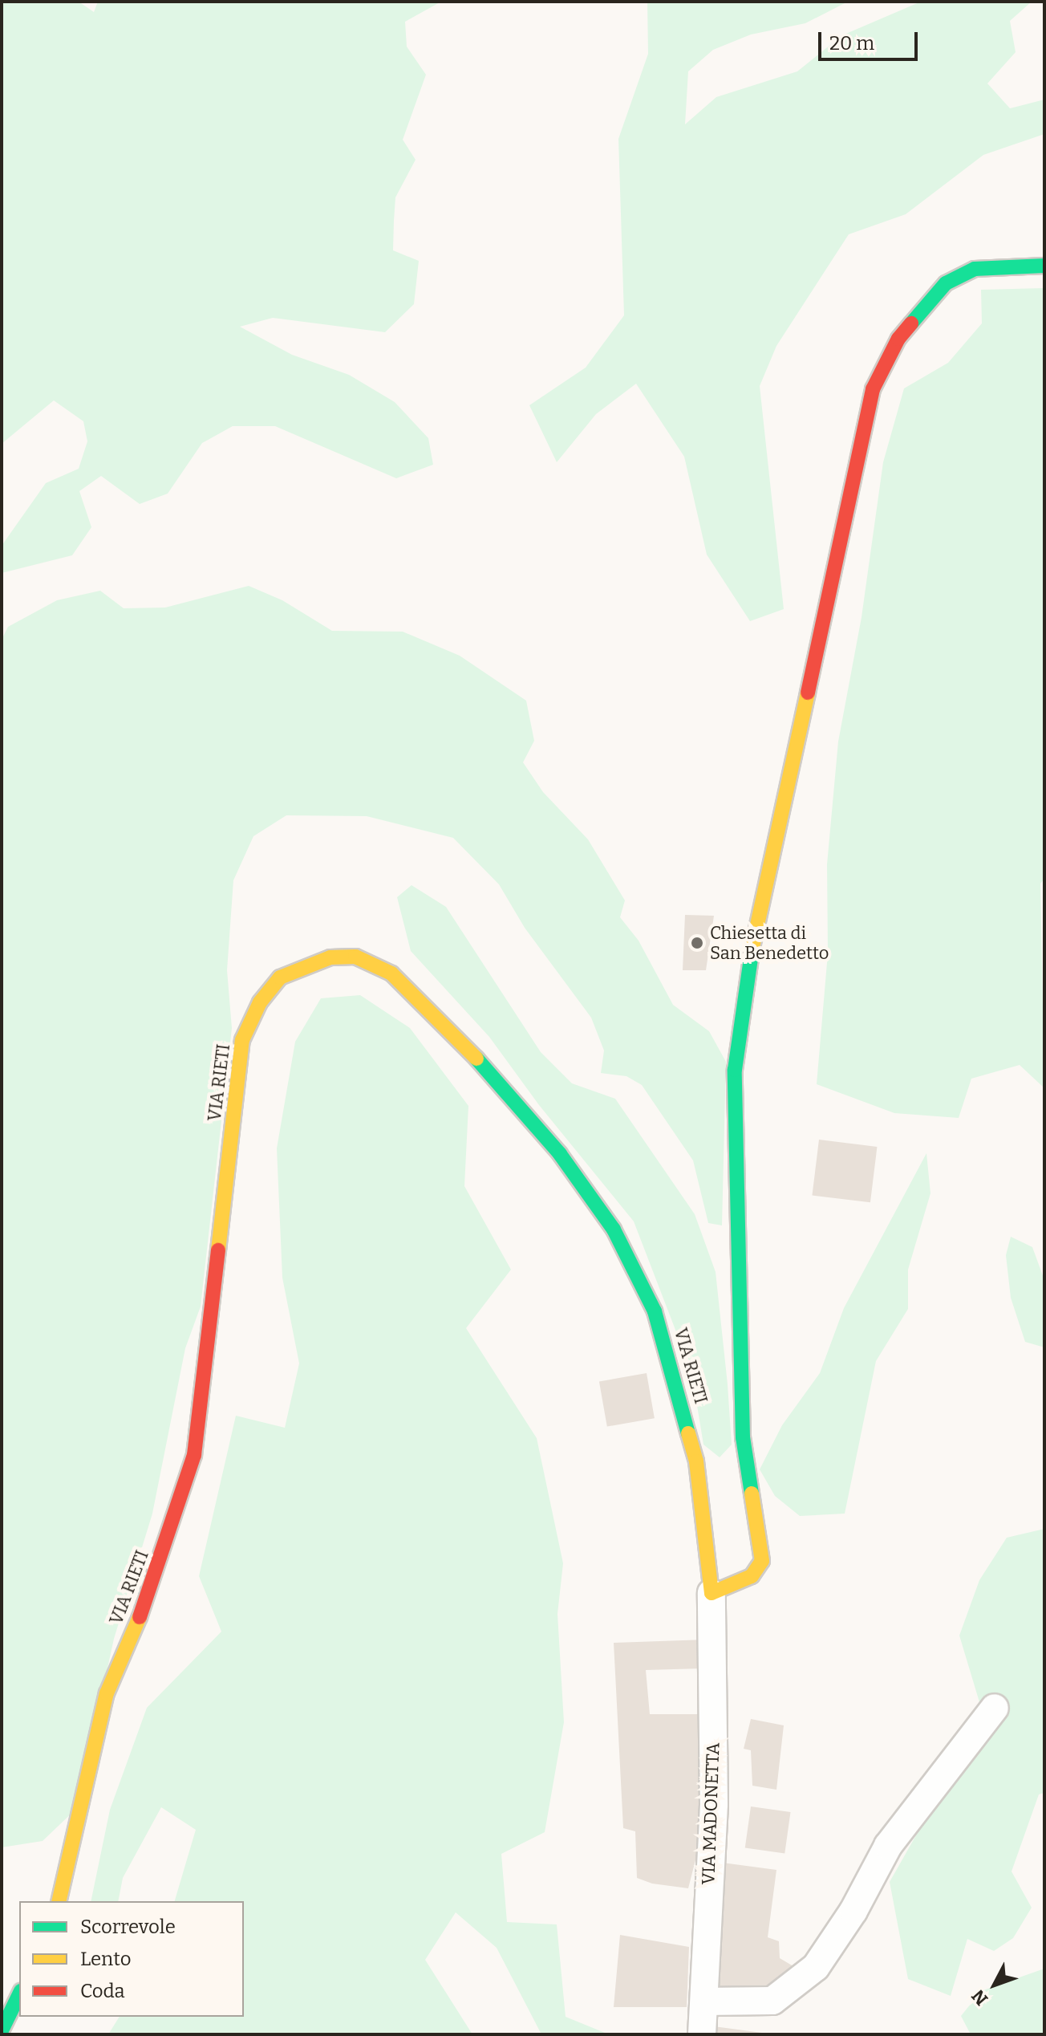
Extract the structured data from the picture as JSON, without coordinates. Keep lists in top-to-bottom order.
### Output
{
  "streets": {
    "street": ["VIA RIETI", "VIA MADONETTA"]
  },
  "crossings": [
    ["VIA RIETI", "VIA MADONETTA"]
  ],
  "places": ["Chiesetta di San Benedetto"],
  "legend": ["Scorrevole", "Lento", "Coda"],
  "scale_bar": "20 m",
  "north": "bottom left"
}
